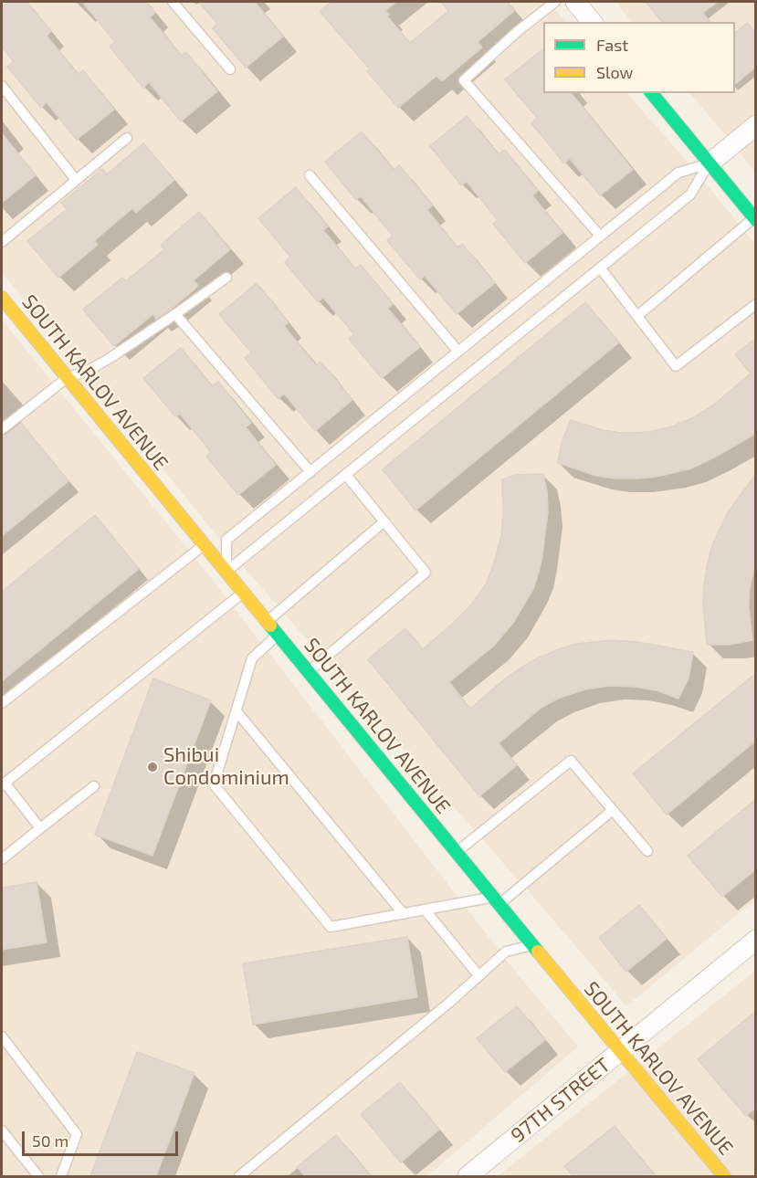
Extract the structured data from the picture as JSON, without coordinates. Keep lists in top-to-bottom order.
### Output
{
  "streets": {
    "street": ["SOUTH KARLOV AVENUE", "97TH STREET"]
  },
  "crossings": [
    ["SOUTH KARLOV AVENUE", "97TH STREET"]
  ],
  "places": ["Shibui Condominium"],
  "legend": ["Fast", "Slow"],
  "scale_bar": "50 m"
}
